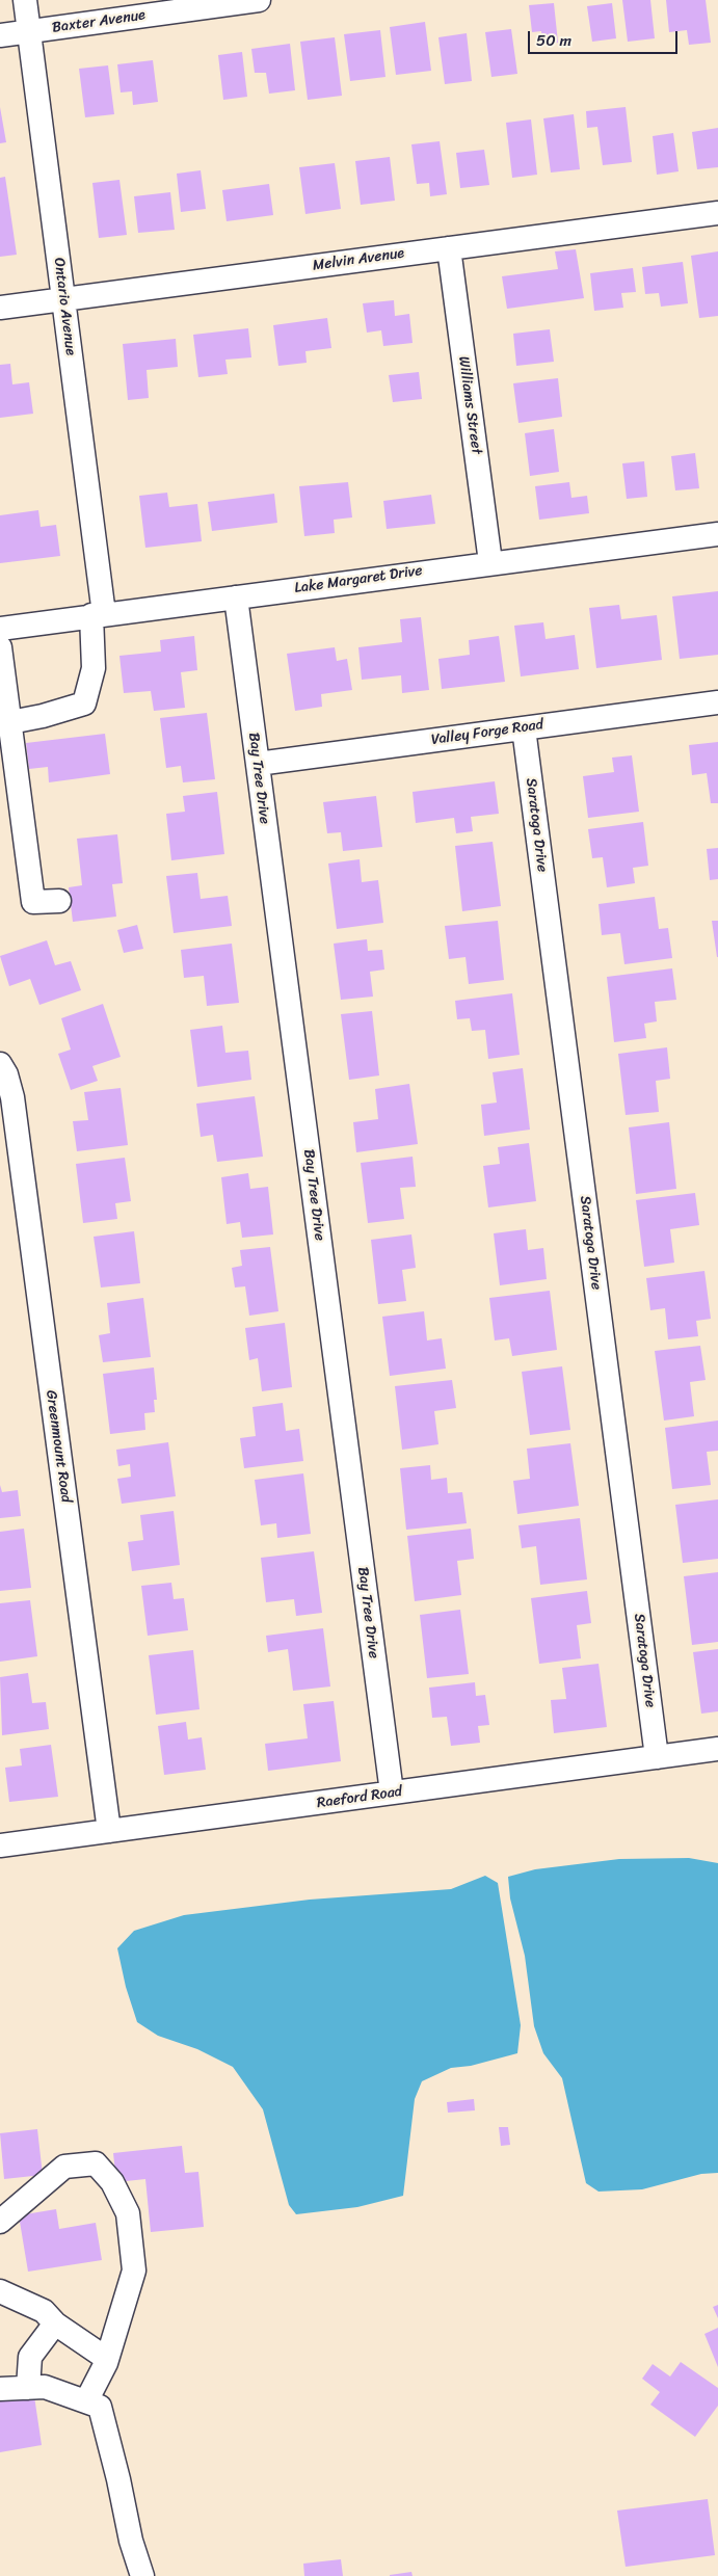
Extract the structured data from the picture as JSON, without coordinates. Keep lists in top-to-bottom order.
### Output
{
  "streets": {
    "street": [
      "Baxter Avenue",
      "Melvin Avenue",
      "Ontario Avenue",
      "Williams Street",
      "Lake Margaret Drive",
      "Valley Forge Road",
      "Bay Tree Drive",
      "Saratoga Drive",
      "Greenmount Road",
      "Raeford Road"
    ]
  },
  "crossings": [
    ["Baxter Avenue", "Ontario Avenue"],
    ["Melvin Avenue", "Ontario Avenue"],
    ["Melvin Avenue", "Williams Street"],
    ["Ontario Avenue", "Lake Margaret Drive"],
    ["Williams Street", "Lake Margaret Drive"],
    ["Lake Margaret Drive", "Bay Tree Drive"],
    ["Valley Forge Road", "Bay Tree Drive"],
    ["Valley Forge Road", "Saratoga Drive"],
    ["Bay Tree Drive", "Raeford Road"],
    ["Saratoga Drive", "Raeford Road"],
    ["Greenmount Road", "Raeford Road"]
  ],
  "scale_bar": "50 m"
}
